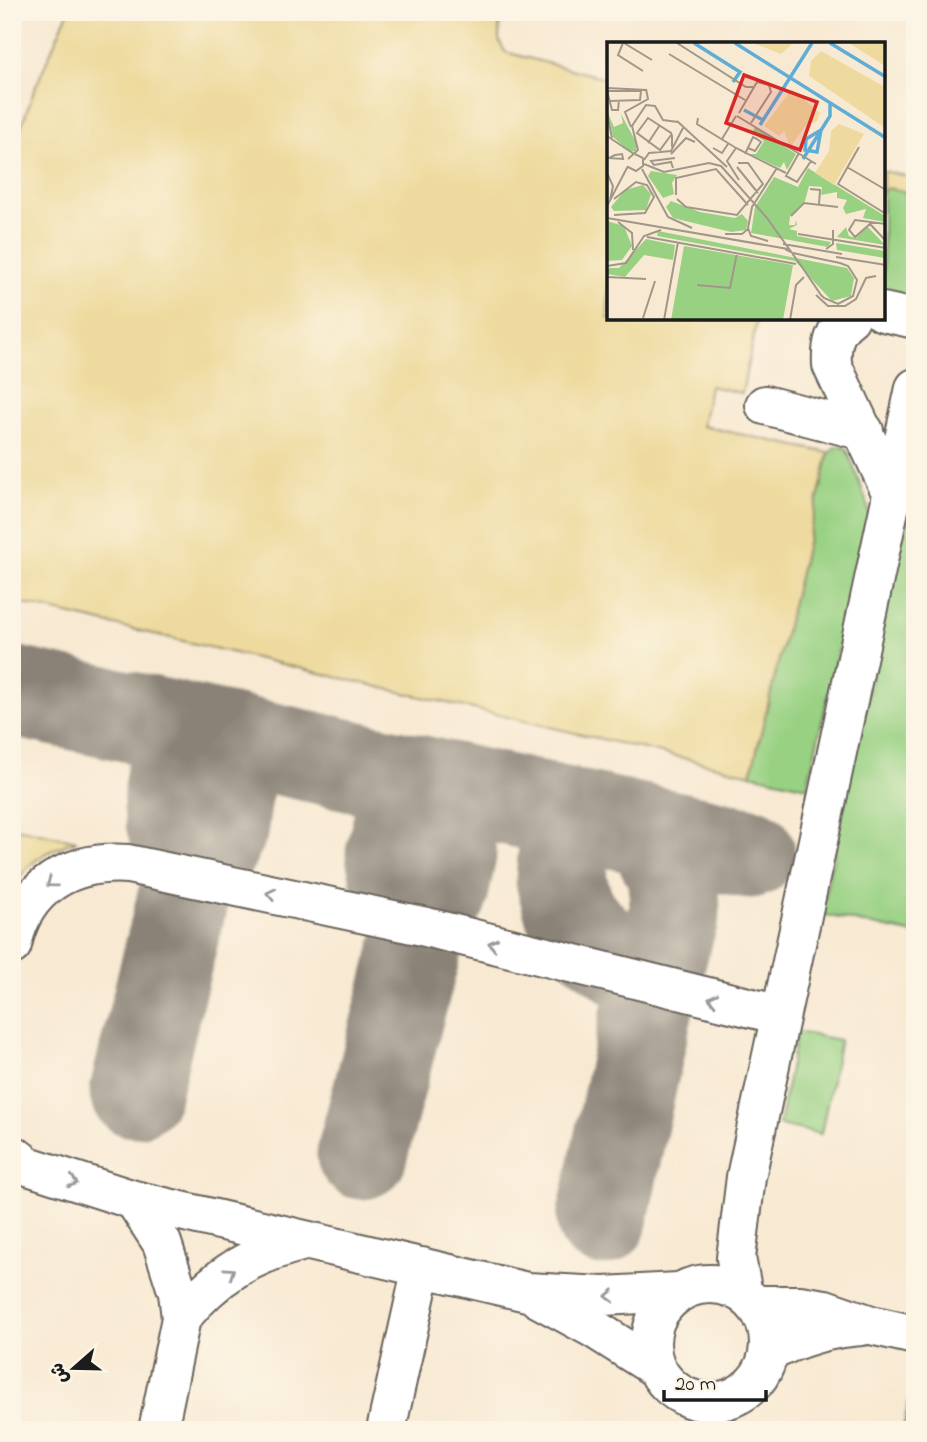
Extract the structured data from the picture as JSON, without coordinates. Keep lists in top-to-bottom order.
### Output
{
  "scale_bar": "20 m",
  "north": "left"
}
